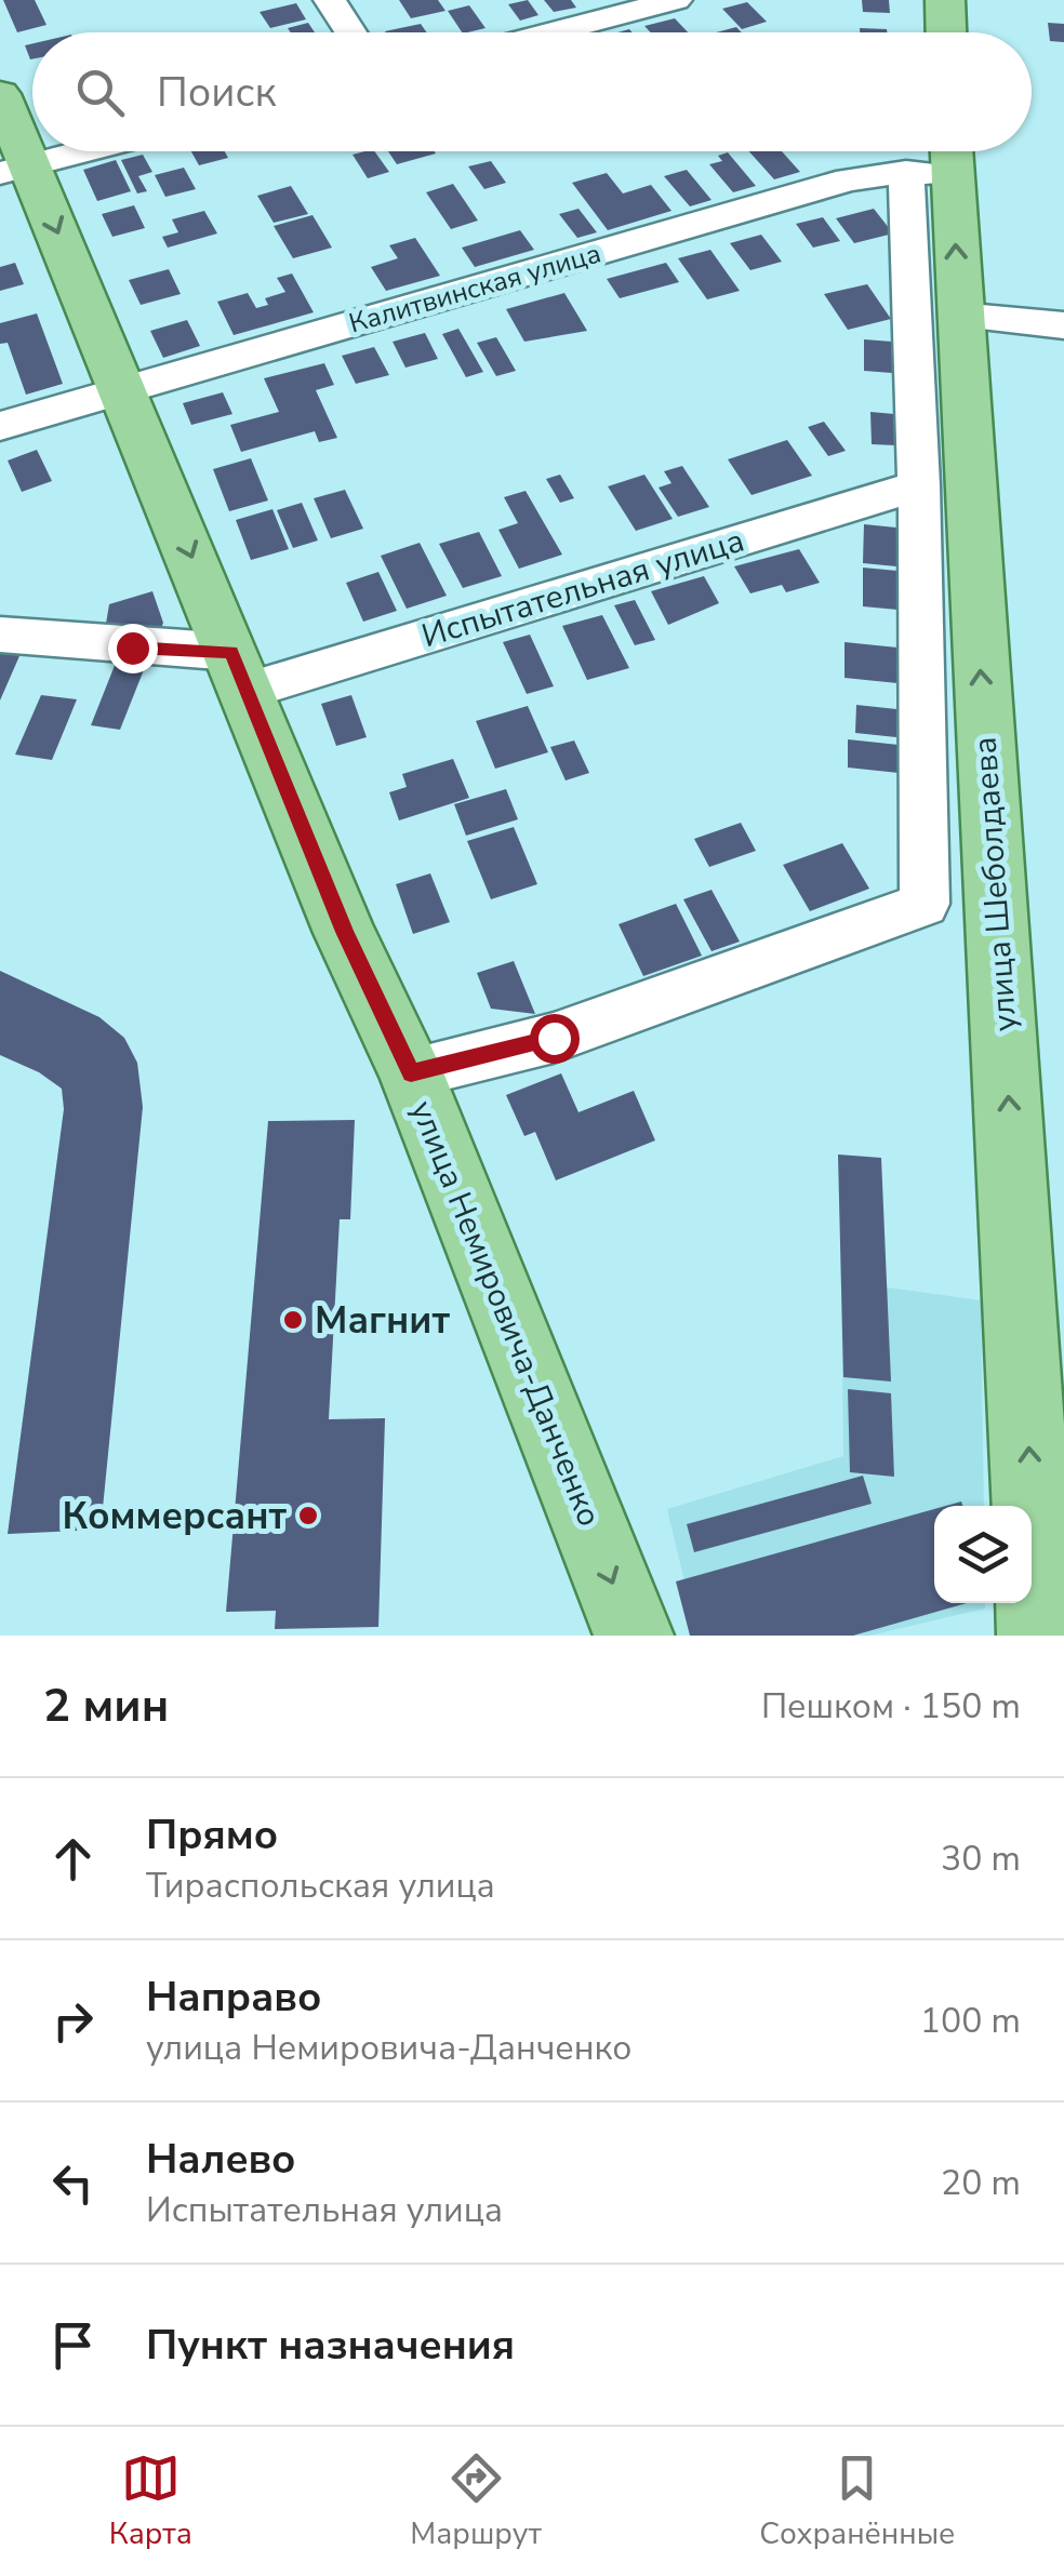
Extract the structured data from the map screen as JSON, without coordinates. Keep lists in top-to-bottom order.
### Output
{
  "streets": {
    "main road": ["улица Шеболдаева", "улица Немировича-Данченко"],
    "street": ["Калитвинская улица", "Испытательная улица"]
  },
  "crossings": [
    ["Калитвинская улица", "улица Шеболдаева"],
    ["Калитвинская улица", "улица Немировича-Данченко"],
    ["Испытательная улица", "улица Немировича-Данченко"]
  ],
  "one_way": ["улица Шеболдаева", "улица Немировича-Данченко"],
  "places": ["Магнит", "Коммерсант"],
  "page": {
    "search": "Поиск",
    "heading": ["2 мин", "Пешком · 150 m"],
    "list": [
      ["Прямо", "Тираспольская улица", "30 m"],
      ["Направо", "улица Немировича-Данченко", "100 m"],
      ["Налево", "Испытательная улица", "20 m"],
      "Пункт назначения"
    ],
    "nav": ["Карта", "Маршрут", "Сохранённые"]
  }
}
